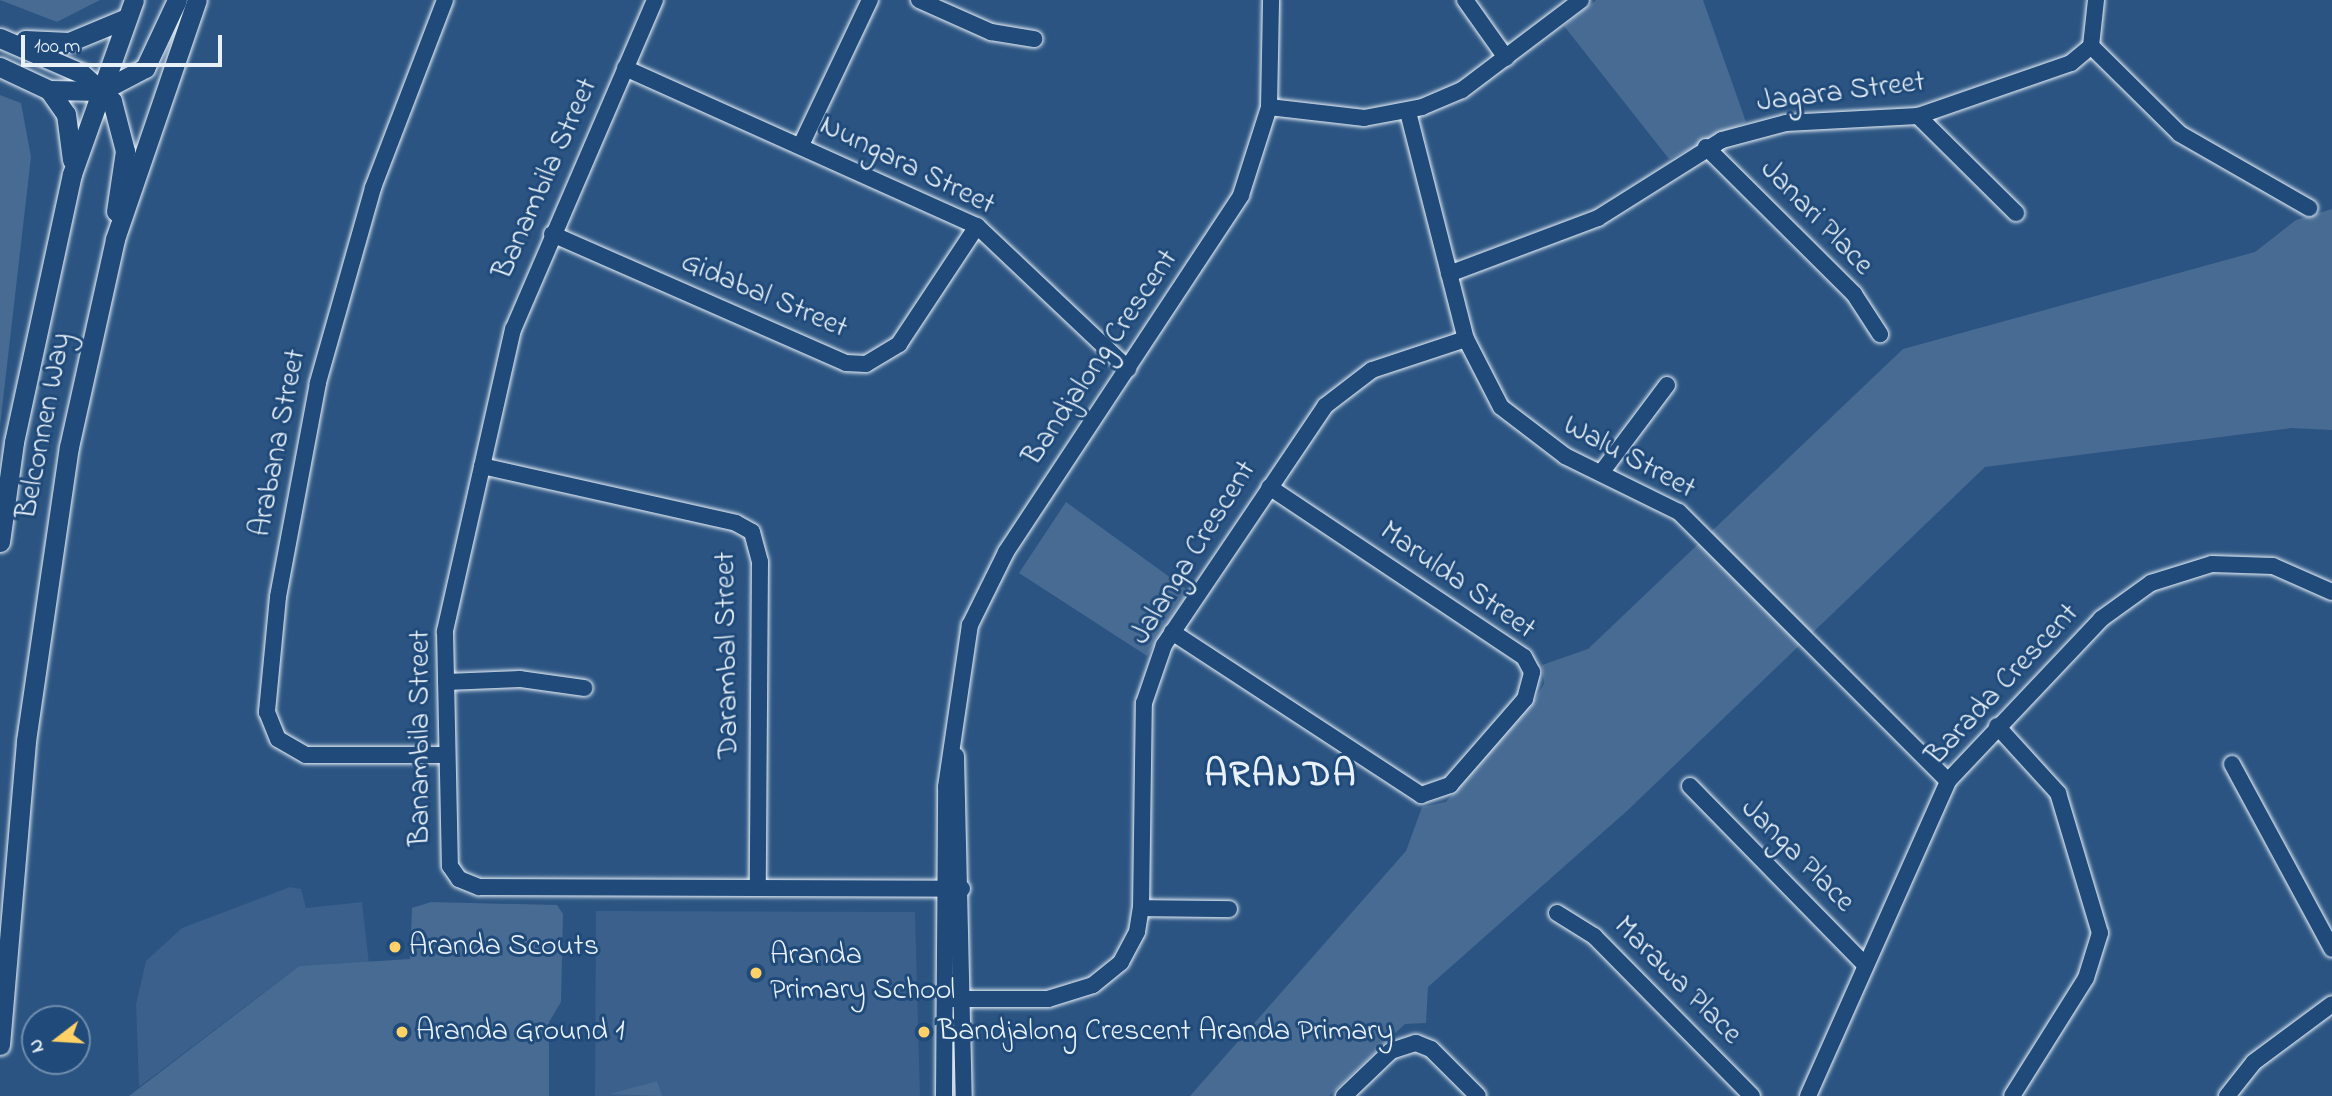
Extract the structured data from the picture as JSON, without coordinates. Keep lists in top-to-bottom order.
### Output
{
  "streets": {
    "main road": ["Belconnen Way"],
    "street": [
      "Jagara Street",
      "Nungara Street",
      "Banambila Street",
      "Janari Place",
      "Gidabal Street",
      "Bandjalong Crescent",
      "Arabana Street",
      "Walu Street",
      "Jalanga Crescent",
      "Marulda Street",
      "Darambal Street",
      "Barada Crescent",
      "Janga Place",
      "Marawa Place"
    ]
  },
  "crossings": [
    ["Jagara Street", "Janari Place"],
    ["Jagara Street", "Walu Street"],
    ["Nungara Street", "Banambila Street"],
    ["Nungara Street", "Gidabal Street"],
    ["Nungara Street", "Bandjalong Crescent"],
    ["Banambila Street", "Gidabal Street"],
    ["Banambila Street", "Bandjalong Crescent"],
    ["Banambila Street", "Arabana Street"],
    ["Banambila Street", "Darambal Street"],
    ["Bandjalong Crescent", "Jalanga Crescent"],
    ["Walu Street", "Jalanga Crescent"],
    ["Walu Street", "Barada Crescent"],
    ["Jalanga Crescent", "Marulda Street"],
    ["Barada Crescent", "Janga Place"]
  ],
  "districts": ["ARANDA"],
  "places": [
    "Aranda Scouts",
    "Aranda Primary School",
    "Aranda Ground 1",
    "Bandjalong Crescent Aranda Primary"
  ],
  "scale_bar": "100 m",
  "north": "left"
}
